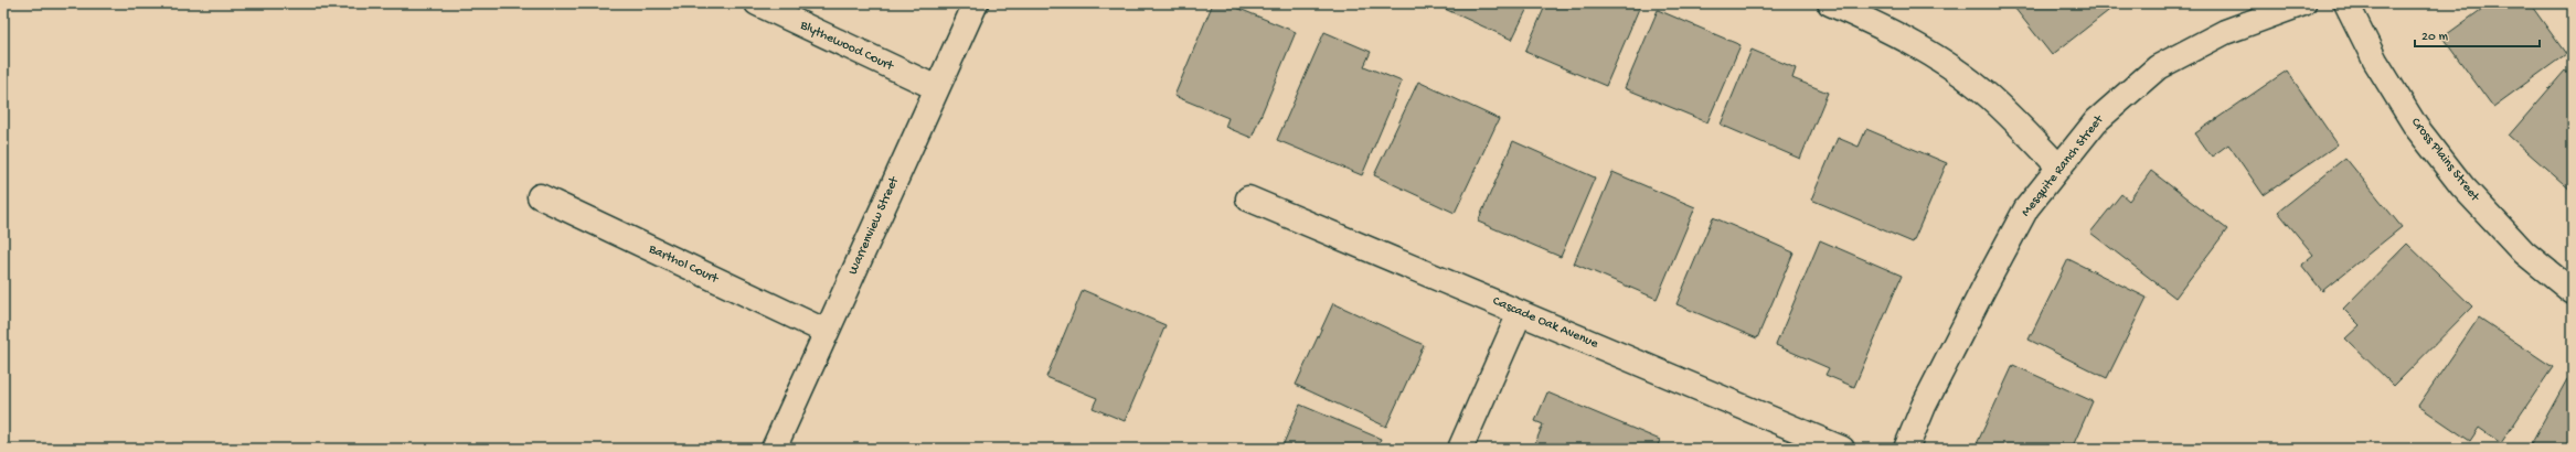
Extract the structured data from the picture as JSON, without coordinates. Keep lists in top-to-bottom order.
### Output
{
  "streets": {
    "street": [
      "Blythewood Court",
      "Cross Plains Street",
      "Mesquite Ranch Street",
      "Warrenview Street",
      "Barthol Court",
      "Cascade Oak Avenue"
    ]
  },
  "crossings": [
    ["Blythewood Court", "Warrenview Street"],
    ["Warrenview Street", "Barthol Court"]
  ],
  "scale_bar": "20 m"
}
